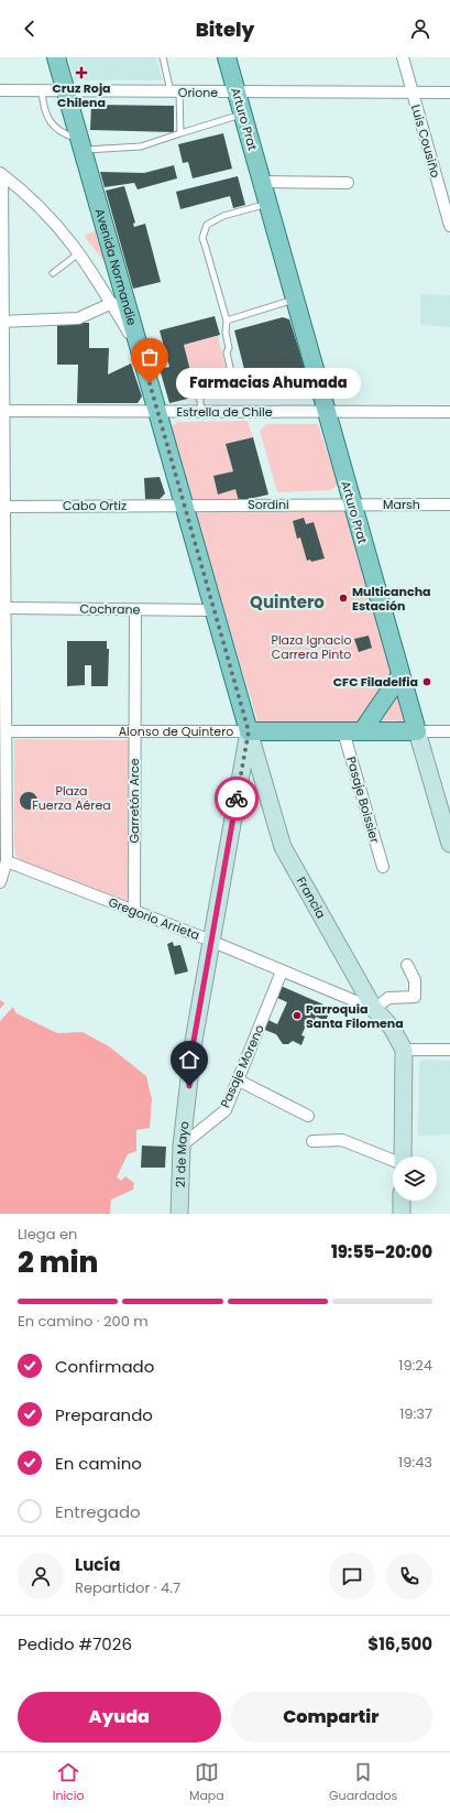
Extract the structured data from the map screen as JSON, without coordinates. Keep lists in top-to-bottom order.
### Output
{
  "streets": {
    "main road": ["Arturo Prat", "Avenida Normandie", "Alonso de Quintero"],
    "street": [
      "Orione",
      "Luis Cousiño",
      "Estrella de Chile",
      "Sordini",
      "Marsh",
      "Cabo Ortiz",
      "Cochrane",
      "Pasaje Boissier",
      "Garretón Arce",
      "Francia",
      "Gregorio Arrieta",
      "Pasaje Moreno",
      "21 de Mayo"
    ]
  },
  "crossings": [
    ["Orione", "Arturo Prat"],
    ["Orione", "Luis Cousiño"],
    ["Orione", "Avenida Normandie"],
    ["Arturo Prat", "Estrella de Chile"],
    ["Arturo Prat", "Sordini"],
    ["Arturo Prat", "Marsh"],
    ["Arturo Prat", "Alonso de Quintero"],
    ["Avenida Normandie", "Estrella de Chile"],
    ["Avenida Normandie", "Sordini"],
    ["Avenida Normandie", "Cabo Ortiz"],
    ["Avenida Normandie", "Cochrane"],
    ["Avenida Normandie", "Alonso de Quintero"],
    ["Avenida Normandie", "Francia"],
    ["Avenida Normandie", "21 de Mayo"],
    ["Sordini", "Marsh"],
    ["Sordini", "Cabo Ortiz"],
    ["Cochrane", "Garretón Arce"],
    ["Alonso de Quintero", "Pasaje Boissier"],
    ["Alonso de Quintero", "Garretón Arce"],
    ["Alonso de Quintero", "Francia"],
    ["Alonso de Quintero", "21 de Mayo"],
    ["Garretón Arce", "Gregorio Arrieta"],
    ["Francia", "Gregorio Arrieta"],
    ["Francia", "21 de Mayo"],
    ["Gregorio Arrieta", "Pasaje Moreno"],
    ["Gregorio Arrieta", "21 de Mayo"],
    ["Pasaje Moreno", "21 de Mayo"]
  ],
  "districts": ["Quintero"],
  "parks": ["Plaza Ignacio Carrera Pinto", "Plaza Fuerza Aérea"],
  "places": {
    "health": ["Cruz Roja Chilena"],
    "other": [
      "Farmacias Ahumada",
      "Multicancha Estación",
      "CFC Filadelfia",
      "Parroquia Santa Filomena"
    ]
  },
  "page": {
    "header": "Bitely",
    "bubble": "Farmacias Ahumada",
    "heading": ["2 min", "Llega en", "19:55–20:00"],
    "panel": [
      "Lucía",
      "Repartidor · 4.7",
      "Pedido #7026",
      "$16,500"
    ],
    "bar": "En camino · 200 m",
    "list": [
      ["Confirmado", "19:24"],
      ["Preparando", "19:37"],
      ["En camino", "19:43"],
      "Entregado"
    ],
    "buttons": ["Ayuda", "Compartir"],
    "tabs": ["Inicio", "Mapa", "Guardados"]
  }
}
